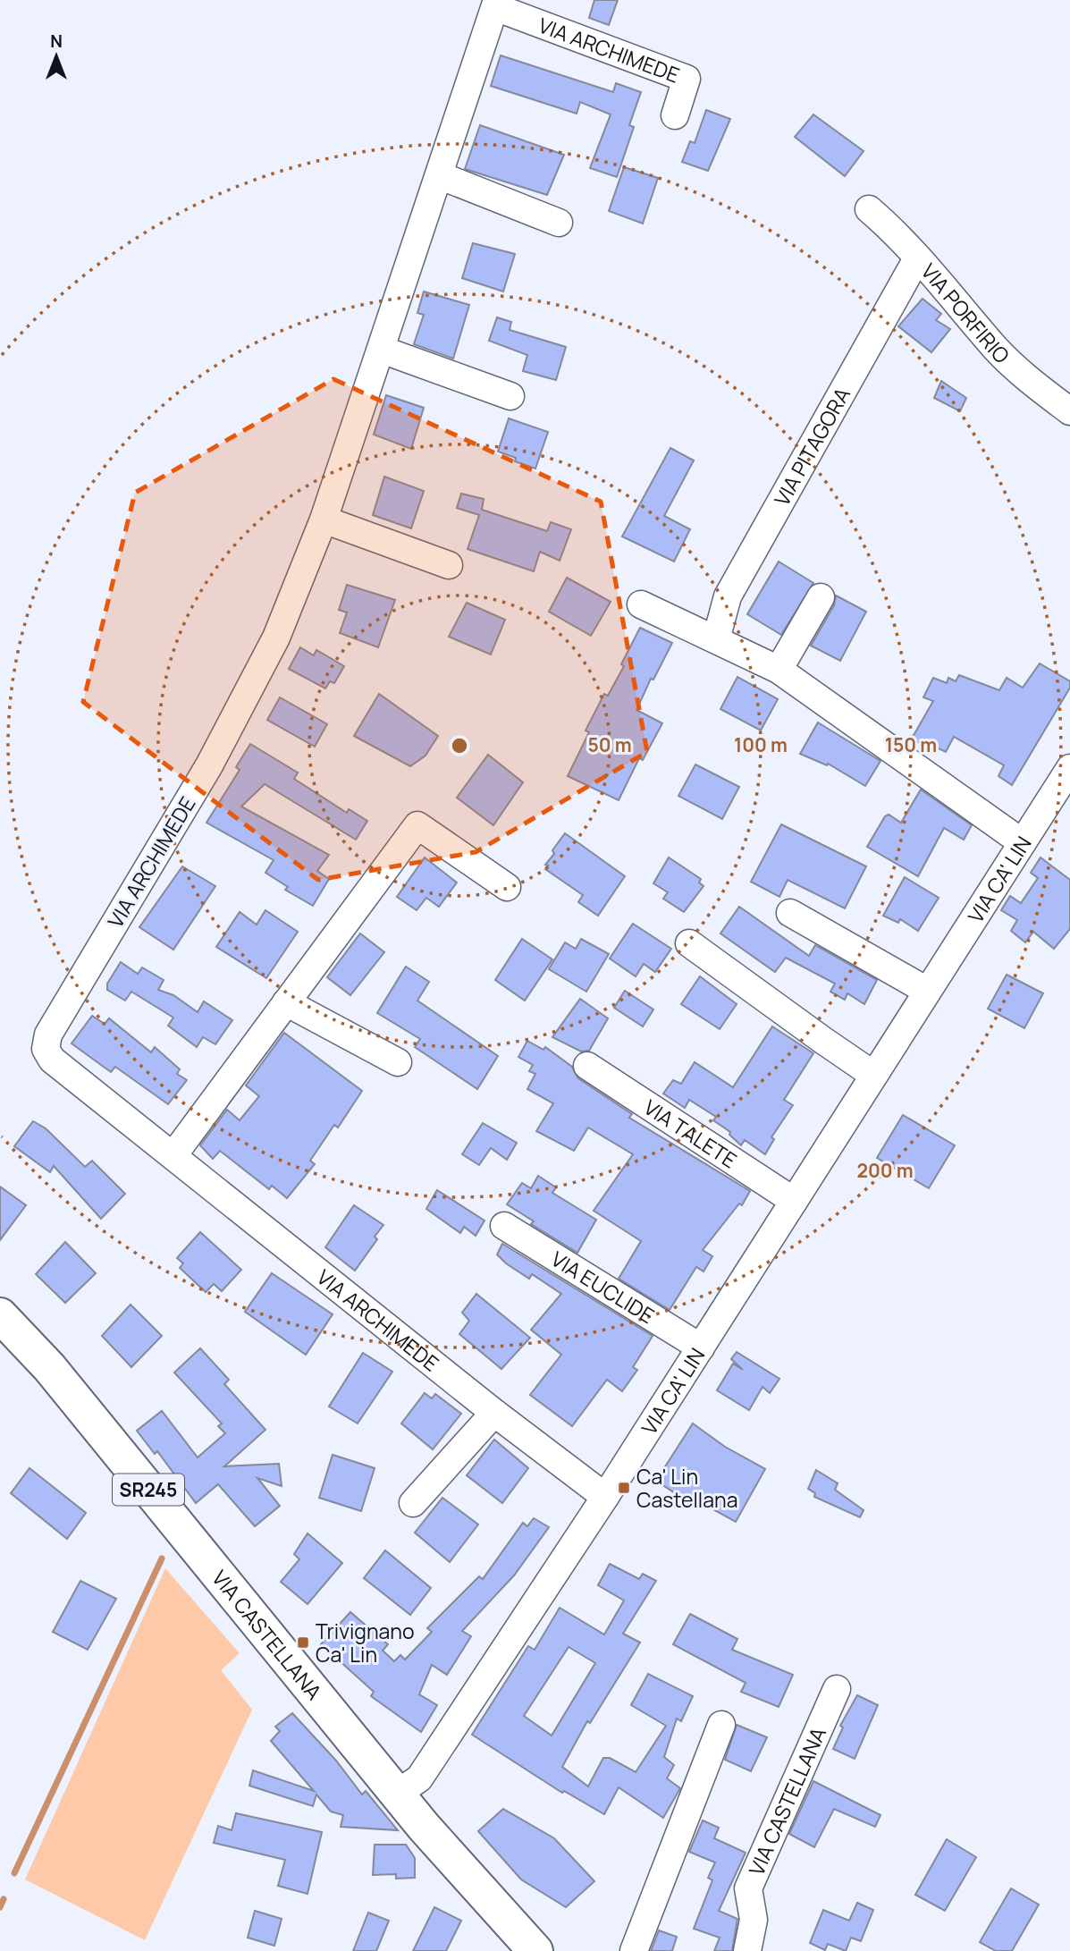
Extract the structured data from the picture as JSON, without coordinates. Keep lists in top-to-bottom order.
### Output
{
  "streets": {
    "main road": ["SR245", "VIA CASTELLANA"],
    "street": [
      "VIA ARCHIMEDE",
      "VIA PORFIRIO",
      "VIA PITAGORA",
      "VIA CA' LIN",
      "VIA TALETE",
      "VIA EUCLIDE"
    ]
  },
  "crossings": [
    ["VIA ARCHIMEDE", "VIA CA' LIN"],
    ["VIA PORFIRIO", "VIA PITAGORA"],
    ["VIA CA' LIN", "VIA TALETE"],
    ["VIA CA' LIN", "VIA EUCLIDE"],
    ["VIA CA' LIN", "VIA CASTELLANA"]
  ],
  "places": {
    "transit": ["Ca' Lin Castellana", "Trivignano Ca' Lin"]
  },
  "north": "top",
  "rings": [
    "50 m",
    "100 m",
    "150 m",
    "200 m"
  ]
}
